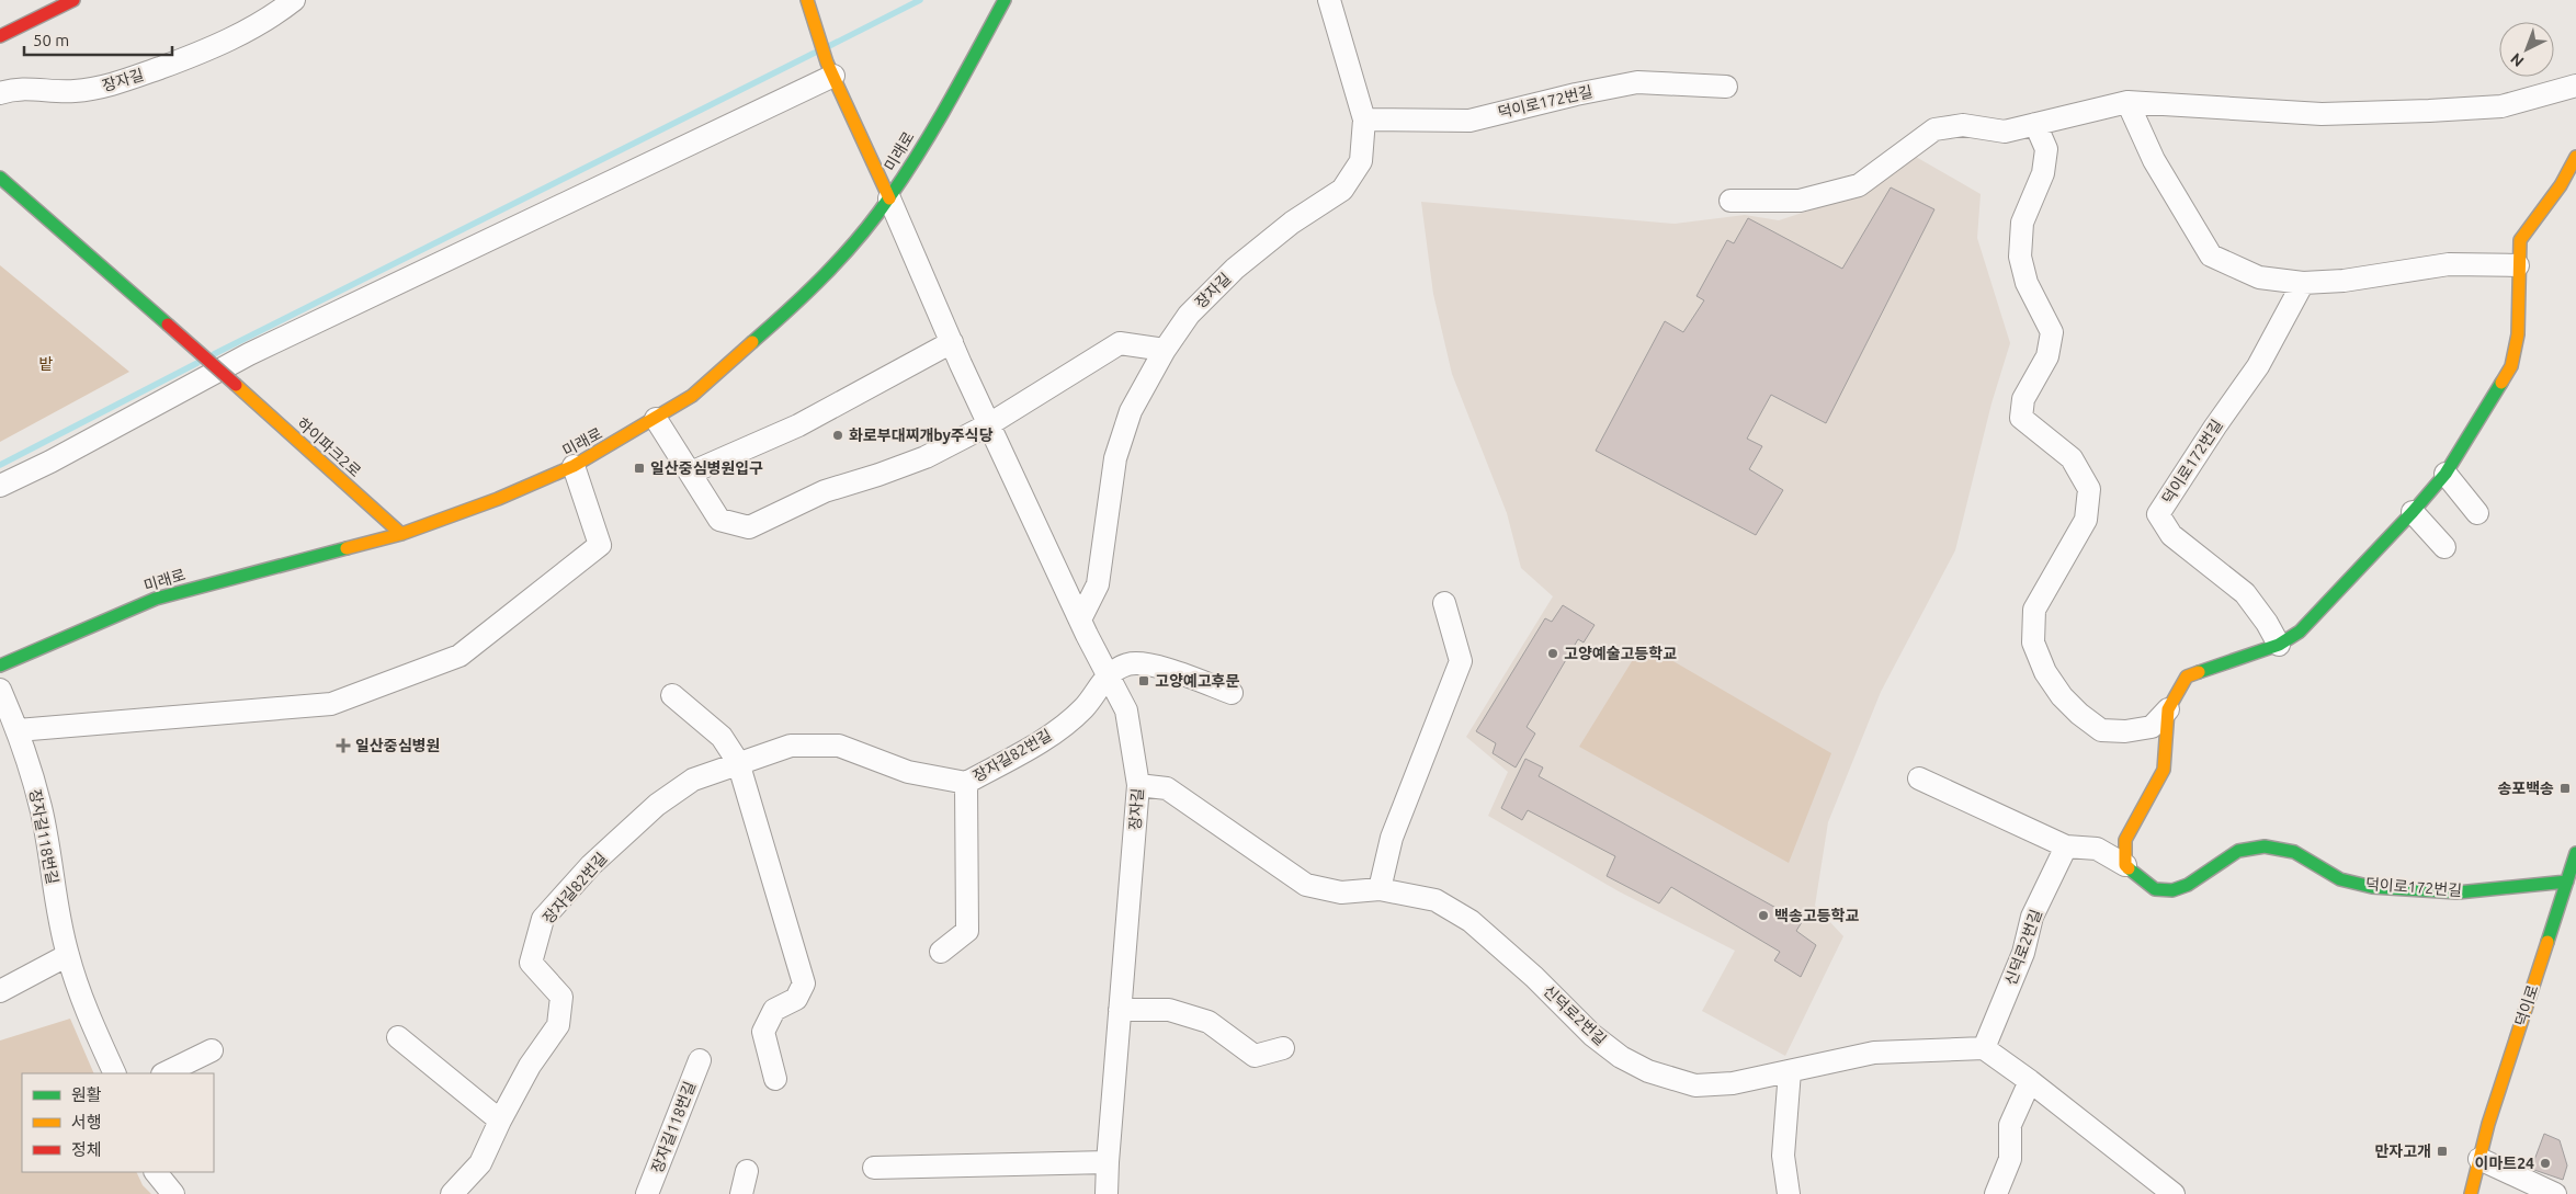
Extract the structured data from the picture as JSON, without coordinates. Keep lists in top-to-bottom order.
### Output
{
  "streets": {
    "street": [
      "장자길",
      "덕이로172번길",
      "미래로",
      "하이파크2로",
      "장자길82번길",
      "장자길118번길",
      "신덕로2번길",
      "덕이로"
    ]
  },
  "crossings": [
    ["장자길", "덕이로172번길"],
    ["장자길", "미래로"],
    ["장자길", "장자길82번길"],
    ["장자길", "신덕로2번길"],
    ["덕이로172번길", "신덕로2번길"],
    ["덕이로172번길", "덕이로"],
    ["미래로", "하이파크2로"]
  ],
  "parks": ["밭"],
  "places": {
    "other": [
      "화로부대찌개by주식당",
      "고양예술고등학교",
      "백송고등학교",
      "이마트24"
    ],
    "transit": [
      "일산중심병원입구",
      "고양예고후문",
      "송포백송",
      "만자고개"
    ],
    "health": ["일산중심병원"]
  },
  "legend": ["원활", "서행", "정체"],
  "scale_bar": "50 m",
  "north": "bottom left"
}
